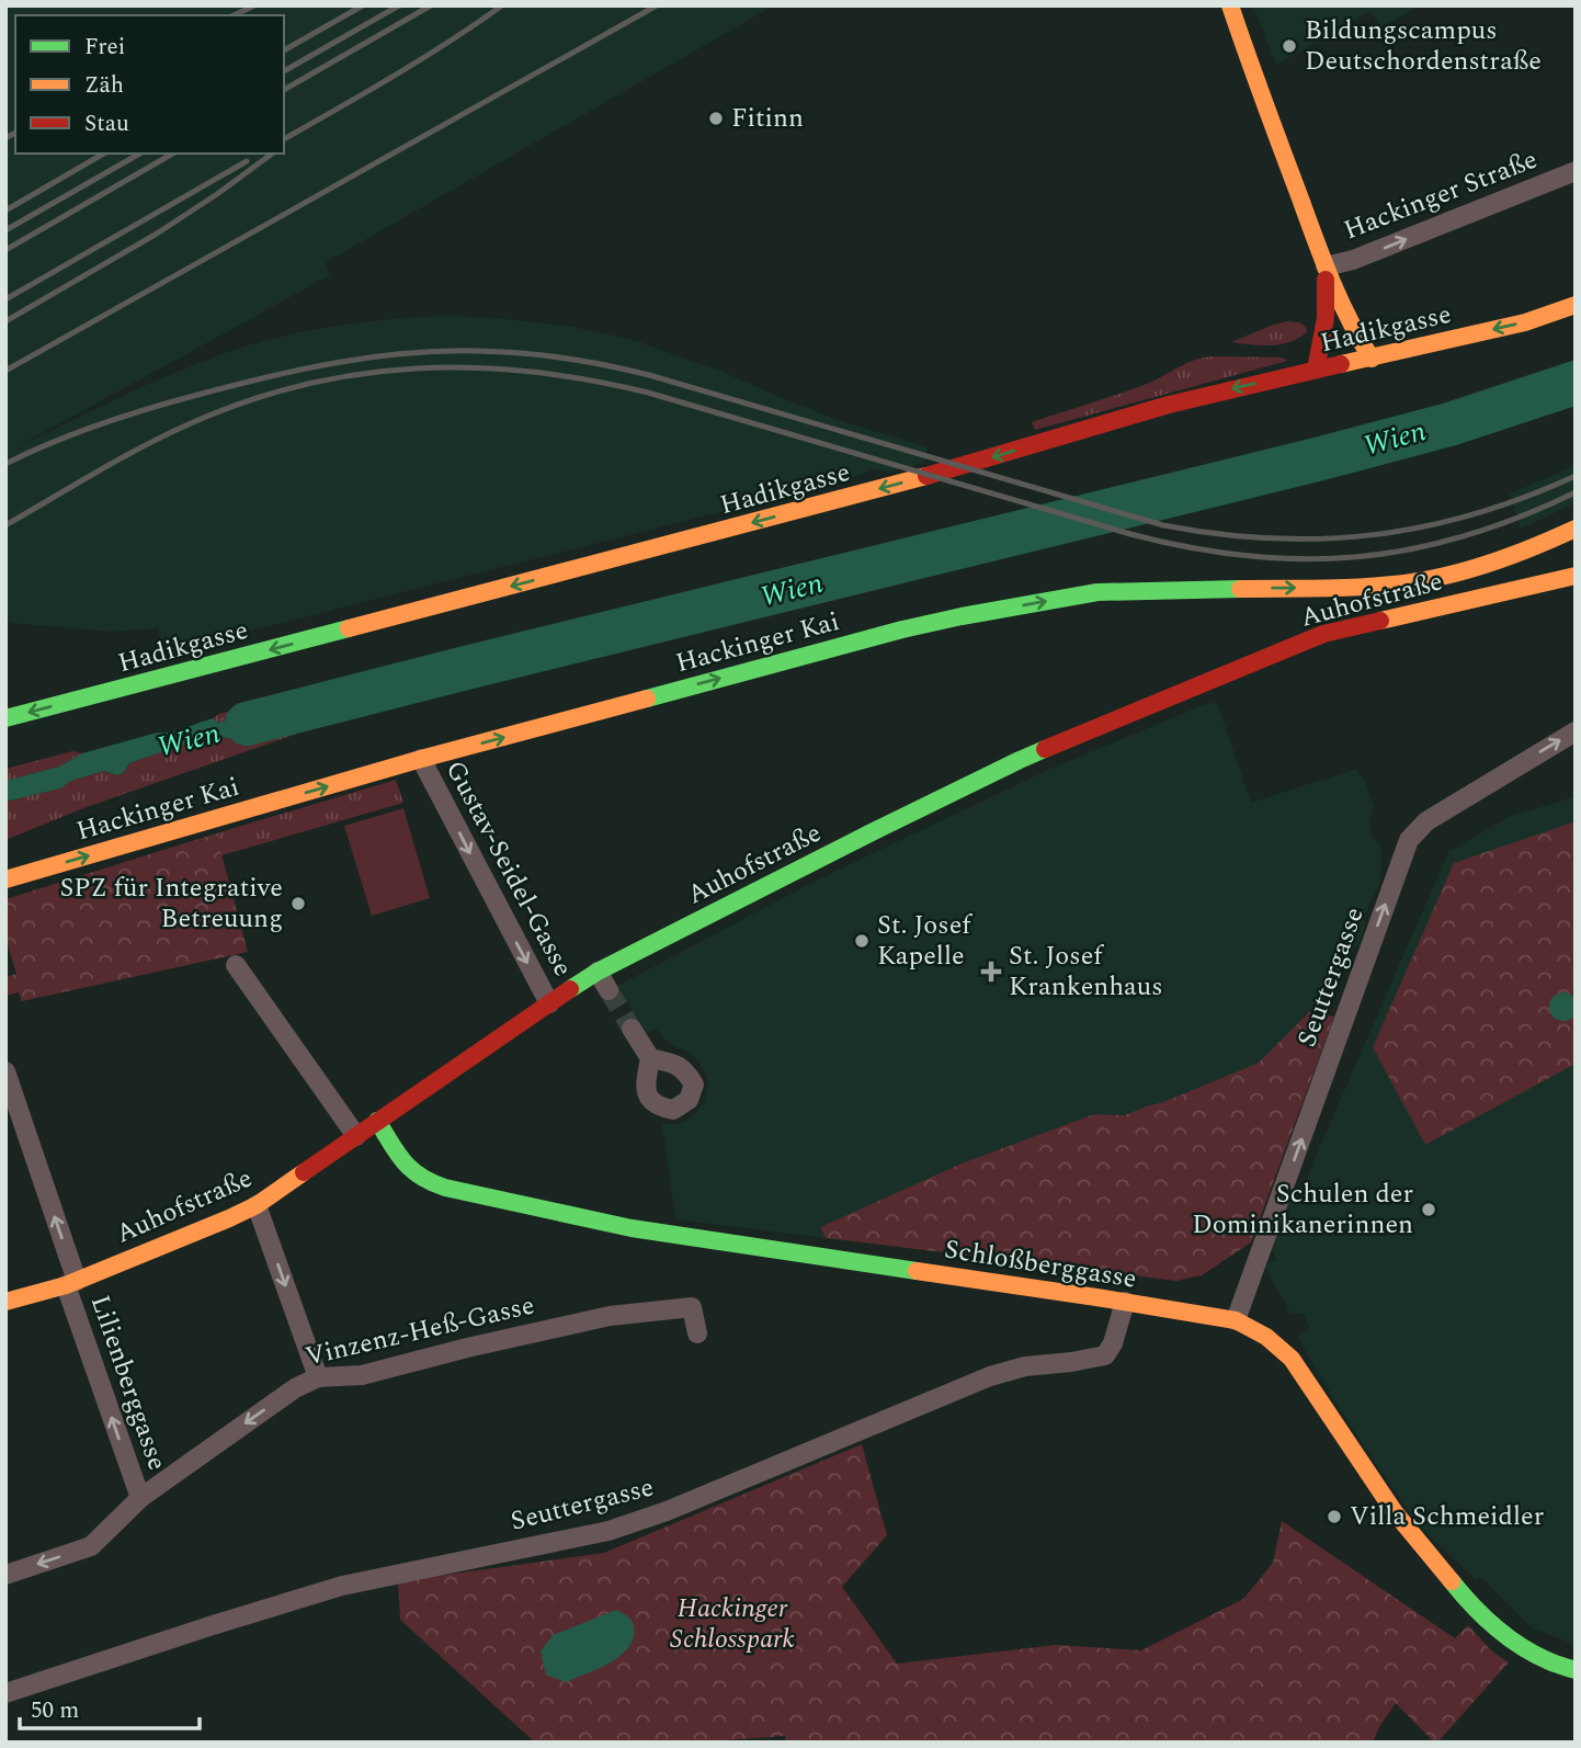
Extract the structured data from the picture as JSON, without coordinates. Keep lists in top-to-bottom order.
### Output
{
  "streets": {
    "street": [
      "Hackinger Straße",
      "Hadikgasse",
      "Auhofstraße",
      "Hackinger Kai",
      "Gustav-Seidel-Gasse",
      "Seuttergasse",
      "Schloßberggasse",
      "Vinzenz-Heß-Gasse",
      "Lilienberggasse"
    ]
  },
  "crossings": [
    ["Auhofstraße", "Gustav-Seidel-Gasse"],
    ["Auhofstraße", "Schloßberggasse"],
    ["Auhofstraße", "Lilienberggasse"],
    ["Hackinger Kai", "Gustav-Seidel-Gasse"],
    ["Seuttergasse", "Schloßberggasse"],
    ["Vinzenz-Heß-Gasse", "Lilienberggasse"]
  ],
  "one_way": [
    "Hackinger Straße",
    "Hadikgasse",
    "Hackinger Kai",
    "Gustav-Seidel-Gasse",
    "Seuttergasse",
    "Vinzenz-Heß-Gasse",
    "Lilienberggasse"
  ],
  "water": ["Wien"],
  "parks": ["Hackinger Schlosspark"],
  "places": {
    "other": [
      "Bildungscampus Deutschordenstraße",
      "Fitinn",
      "SPZ für Integrative Betreuung",
      "St. Josef Kapelle",
      "Schulen der Dominikanerinnen",
      "Villa Schmeidler"
    ],
    "health": ["St. Josef Krankenhaus"]
  },
  "legend": ["Frei", "Zäh", "Stau"],
  "scale_bar": "50 m"
}
